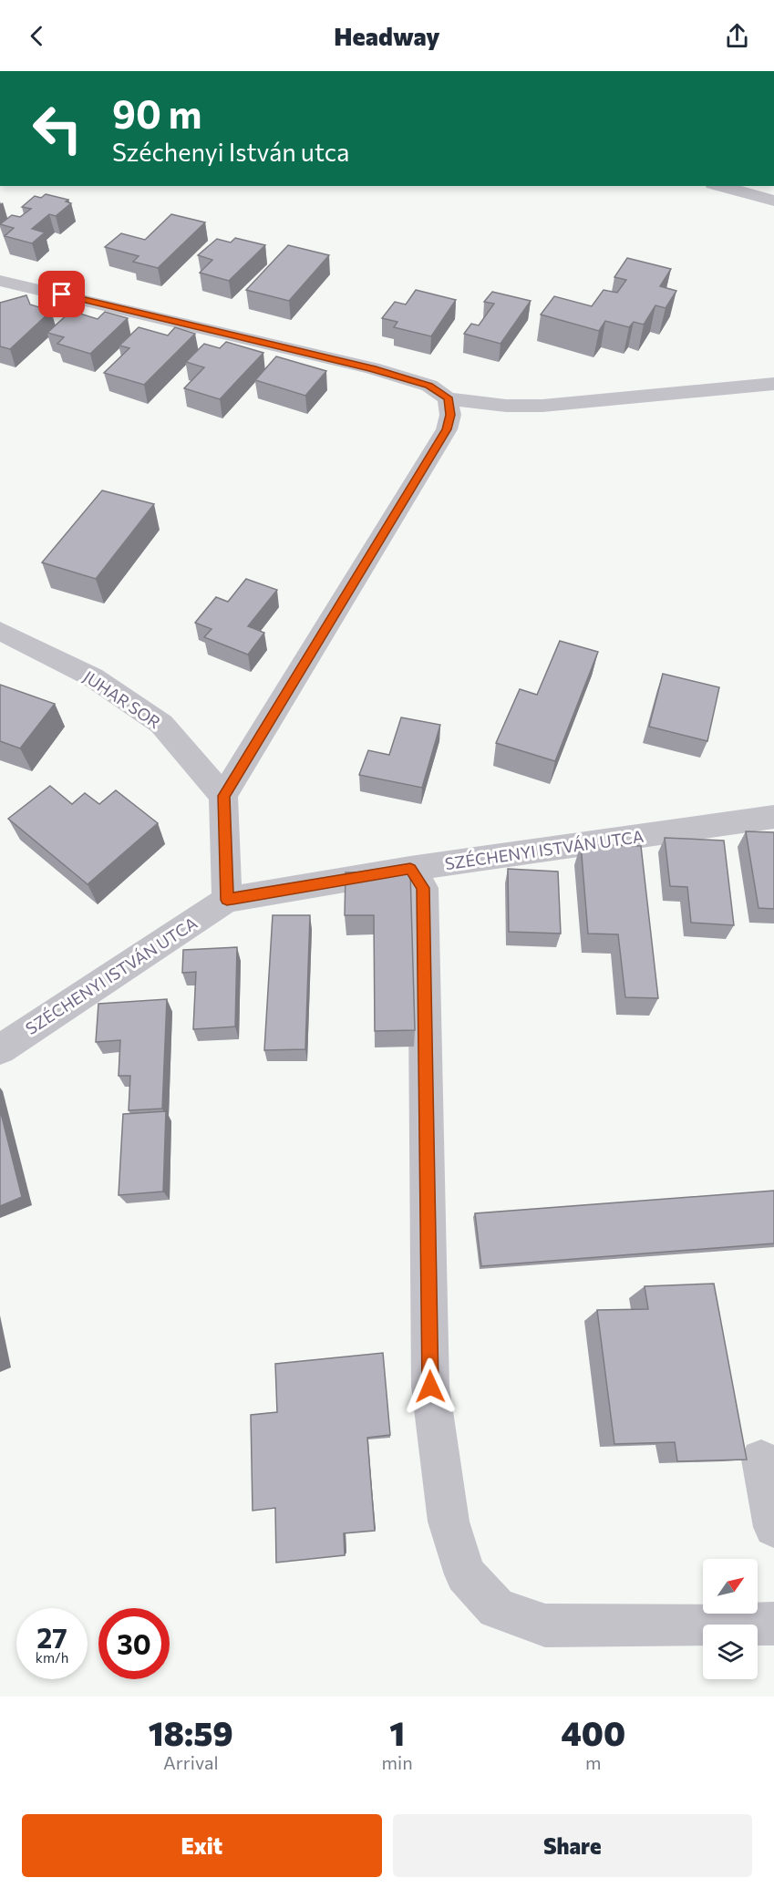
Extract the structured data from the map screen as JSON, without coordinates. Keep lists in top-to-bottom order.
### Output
{
  "streets": {
    "street": ["JUHAR SOR", "SZÉCHENYI ISTVÁN UTCA"]
  },
  "north": "top right",
  "page": {
    "header": "Headway",
    "turn": ["90 m", "Széchenyi István utca"],
    "speed": "27 km/h",
    "limit": "30",
    "eta": [
      "18:59",
      "Arrival",
      "1",
      "min",
      "400",
      "m"
    ],
    "buttons": ["Exit", "Share"]
  }
}
